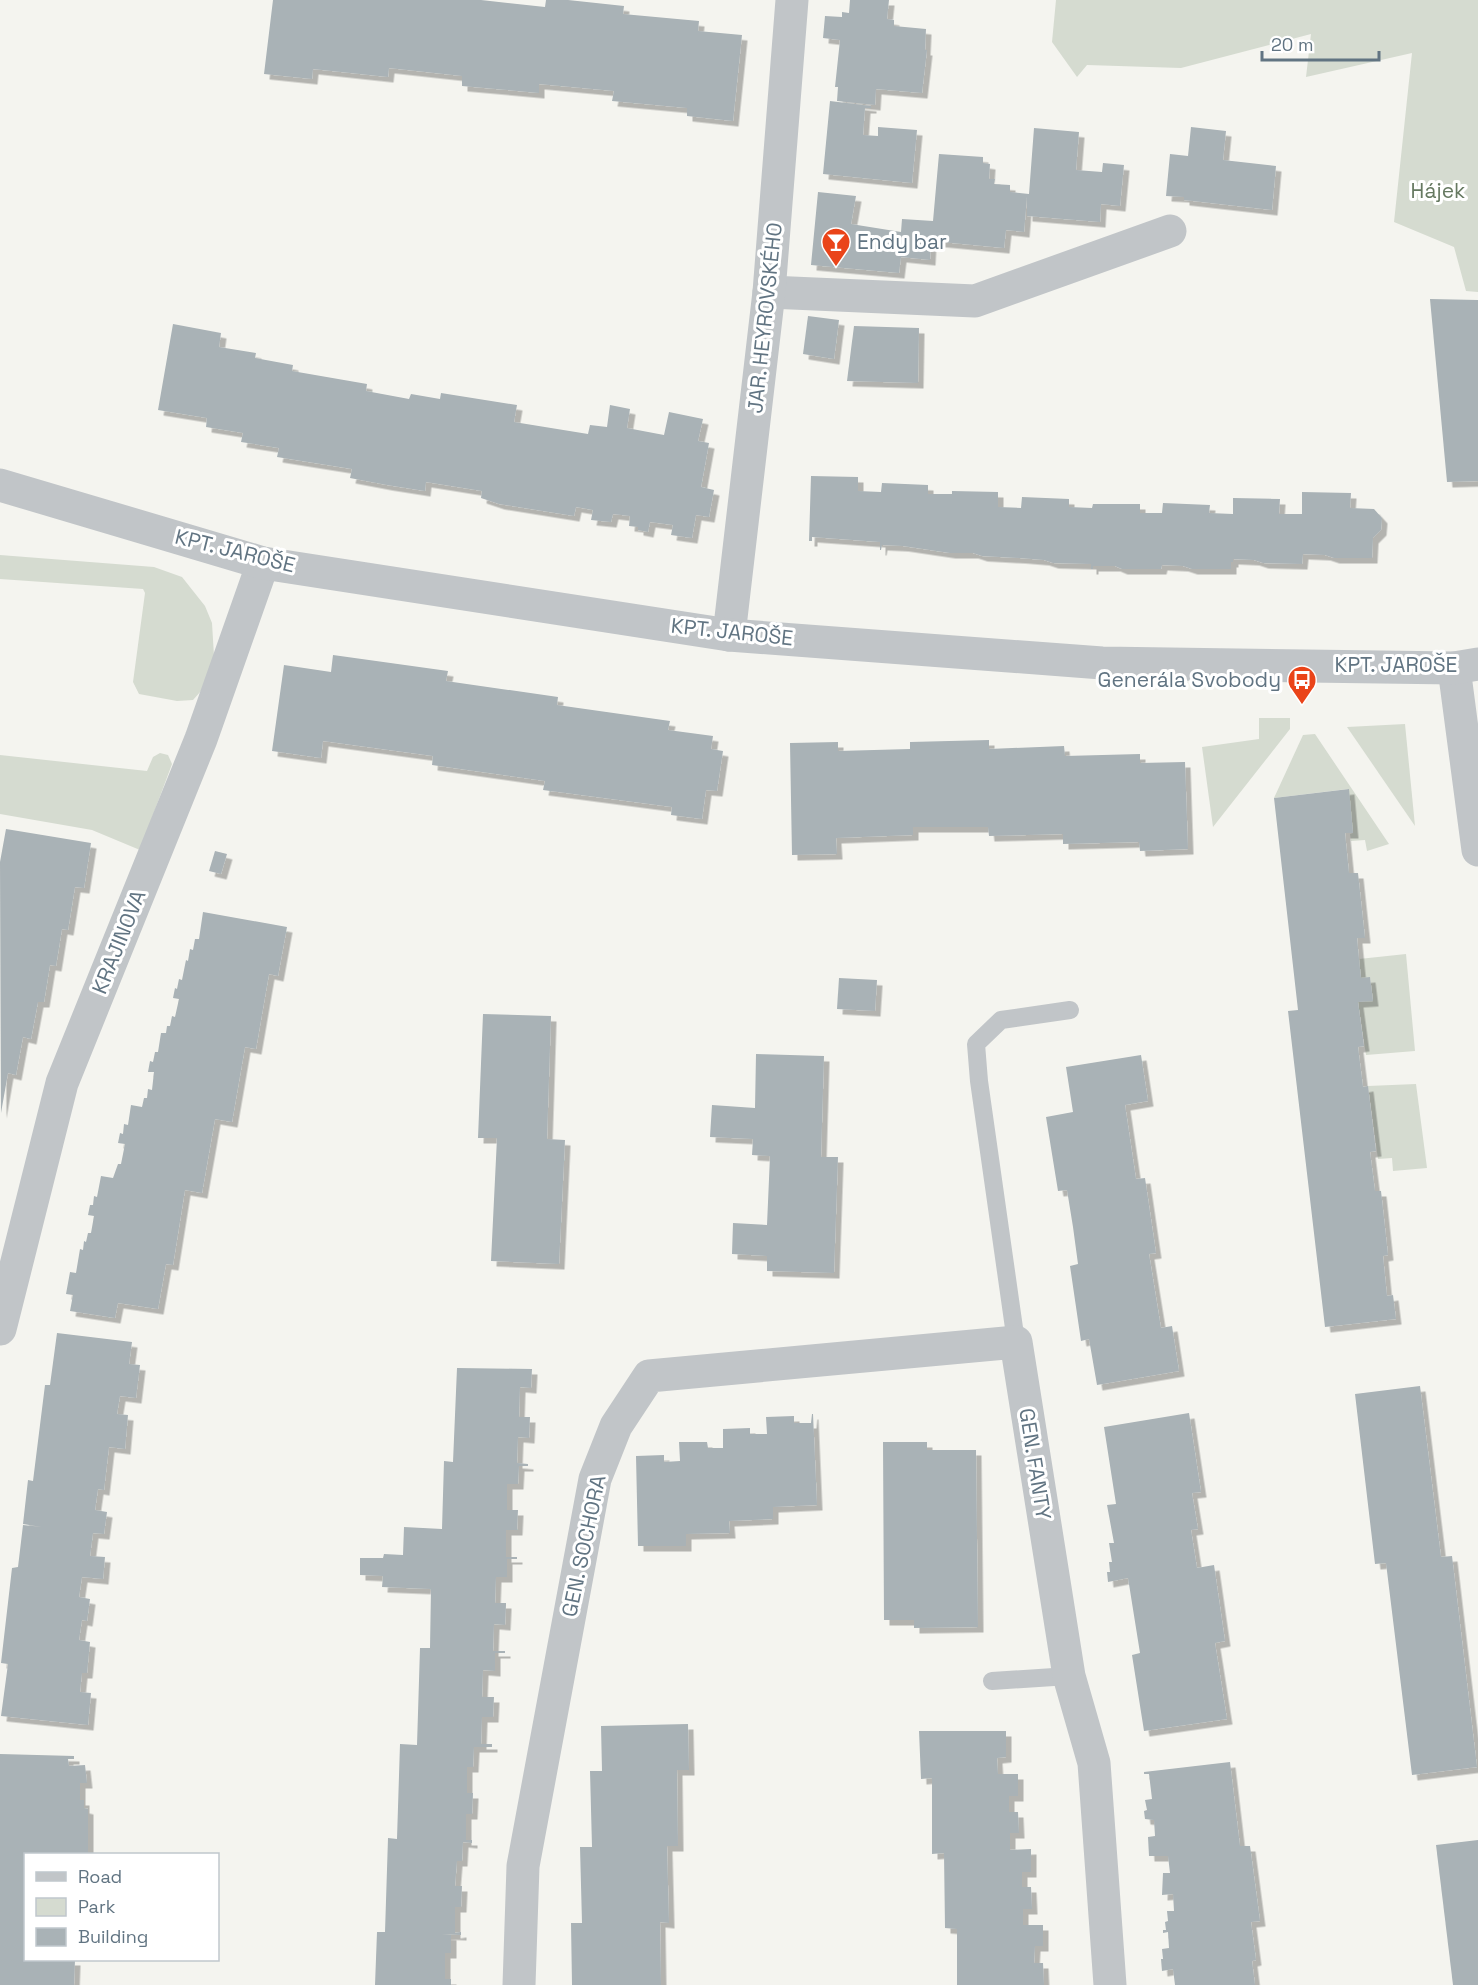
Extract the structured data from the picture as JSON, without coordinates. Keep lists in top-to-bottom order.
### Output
{
  "streets": {
    "street": [
      "JAR. HEYROVSKÉHO",
      "KPT. JAROŠE",
      "KRAJINOVA",
      "GEN. FANTY",
      "GEN. SOCHORA"
    ]
  },
  "crossings": [
    ["JAR. HEYROVSKÉHO", "KPT. JAROŠE"],
    ["KPT. JAROŠE", "KRAJINOVA"],
    ["GEN. FANTY", "GEN. SOCHORA"]
  ],
  "parks": ["Hájek"],
  "places": {
    "bar": ["Endy bar"],
    "bus stop": ["Generála Svobody"]
  },
  "legend": ["Road", "Park", "Building"],
  "scale_bar": "20 m"
}
